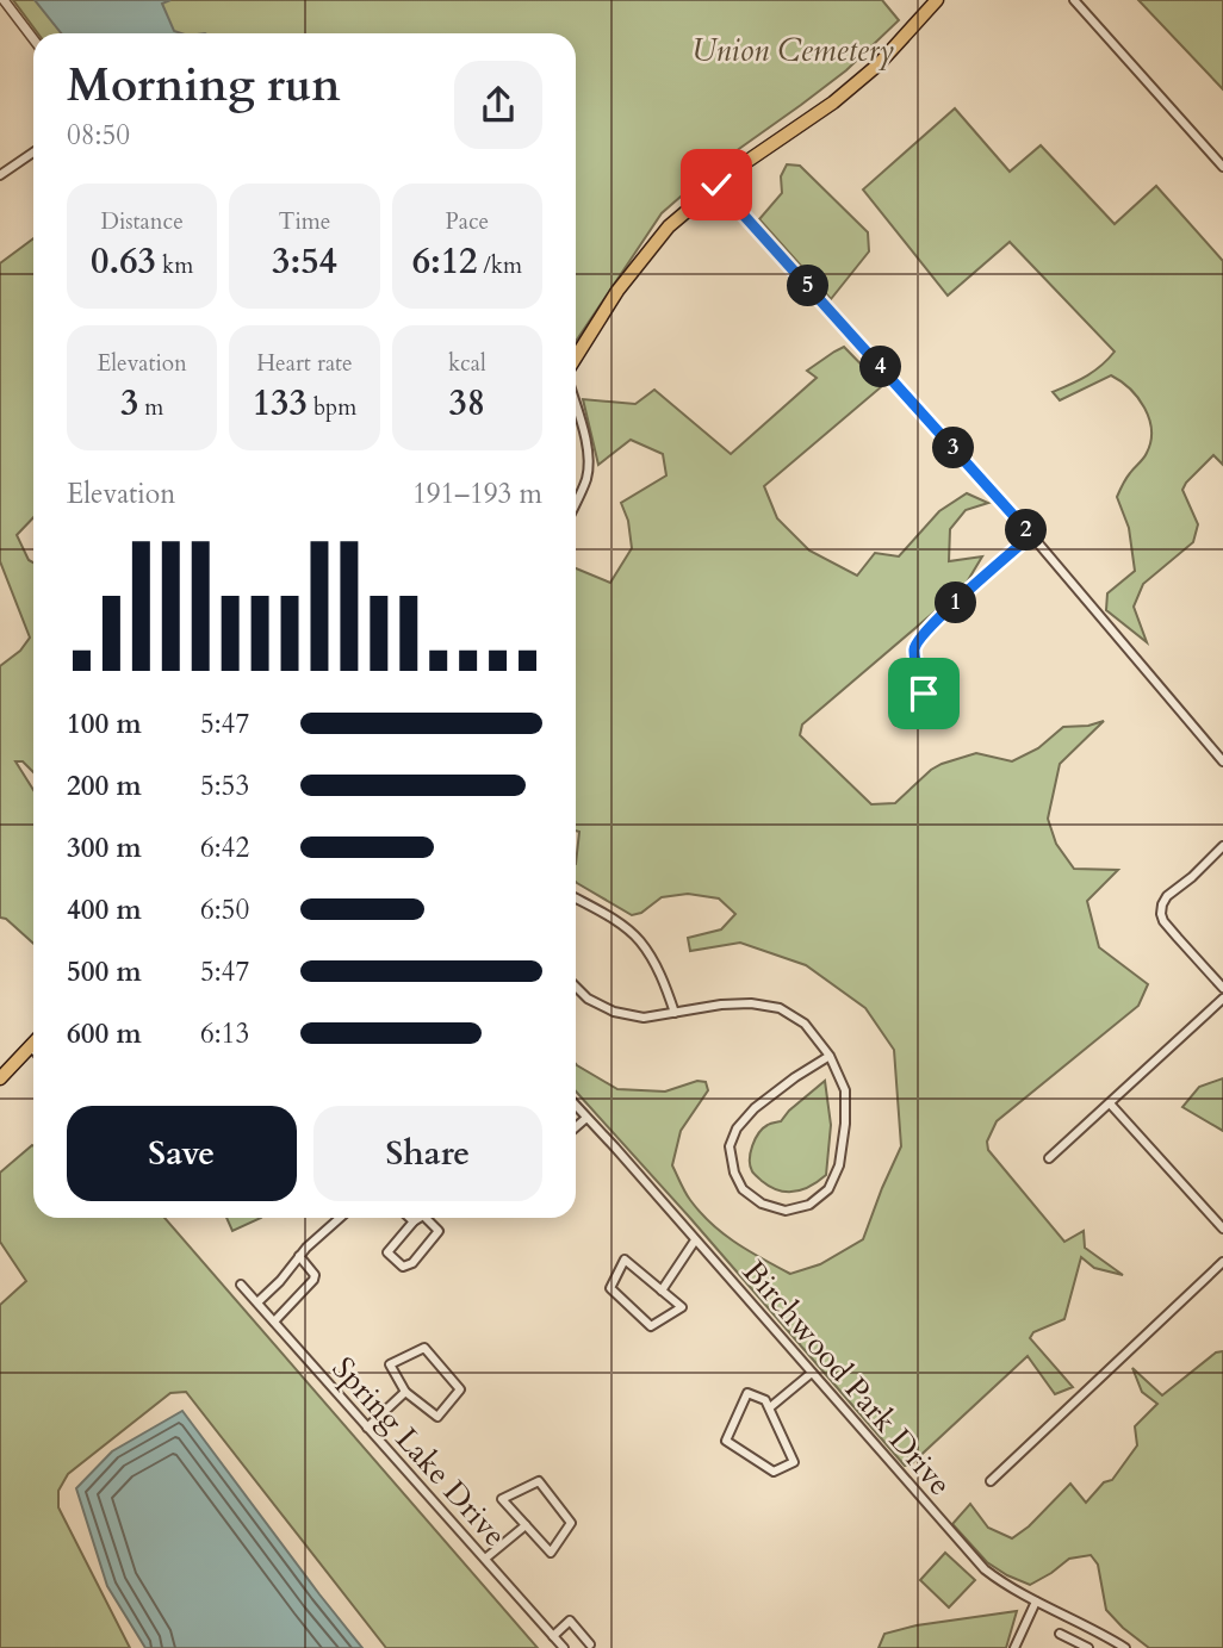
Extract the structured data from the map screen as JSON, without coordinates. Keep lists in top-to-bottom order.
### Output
{
  "streets": {
    "street": ["Birchwood Park Drive", "Spring Lake Drive"]
  },
  "parks": ["Union Cemetery"],
  "page": {
    "heading": ["Morning run", "08:50"],
    "stats": [
      ["Distance", "0.63 km"],
      ["Time", "3:54"],
      ["Pace", "6:12 /km"],
      ["Elevation", "3 m"],
      ["Heart rate", "133 bpm"],
      ["kcal", "38"]
    ],
    "pins": [
      "5",
      "4",
      "3",
      "2",
      "1"
    ],
    "chart": ["Elevation", "191–193 m"],
    "list": [
      {
        "name": "100 m",
        "note": "5:47"
      },
      {
        "name": "200 m",
        "note": "5:53"
      },
      {
        "name": "300 m",
        "note": "6:42"
      },
      {
        "name": "400 m",
        "note": "6:50"
      },
      {
        "name": "500 m",
        "note": "5:47"
      },
      {
        "name": "600 m",
        "note": "6:13"
      }
    ],
    "buttons": ["Save", "Share"]
  }
}
